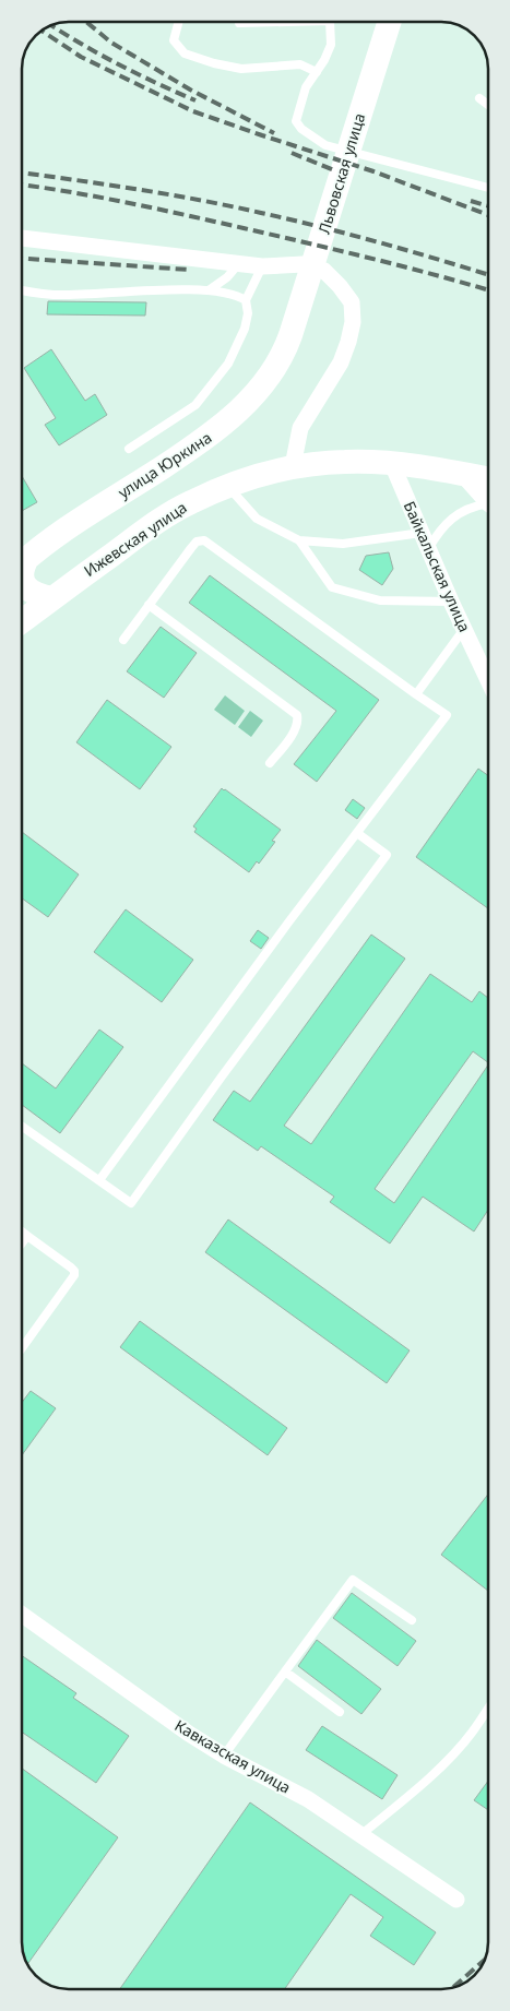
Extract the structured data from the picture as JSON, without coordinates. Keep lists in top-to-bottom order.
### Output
{
  "streets": {
    "main road": ["Львовская улица", "улица Юркина", "Ижевская улица"],
    "street": ["Байкальская улица", "Кавказская улица"]
  },
  "crossings": [
    ["Львовская улица", "улица Юркина"],
    ["Ижевская улица", "Байкальская улица"]
  ]
}
